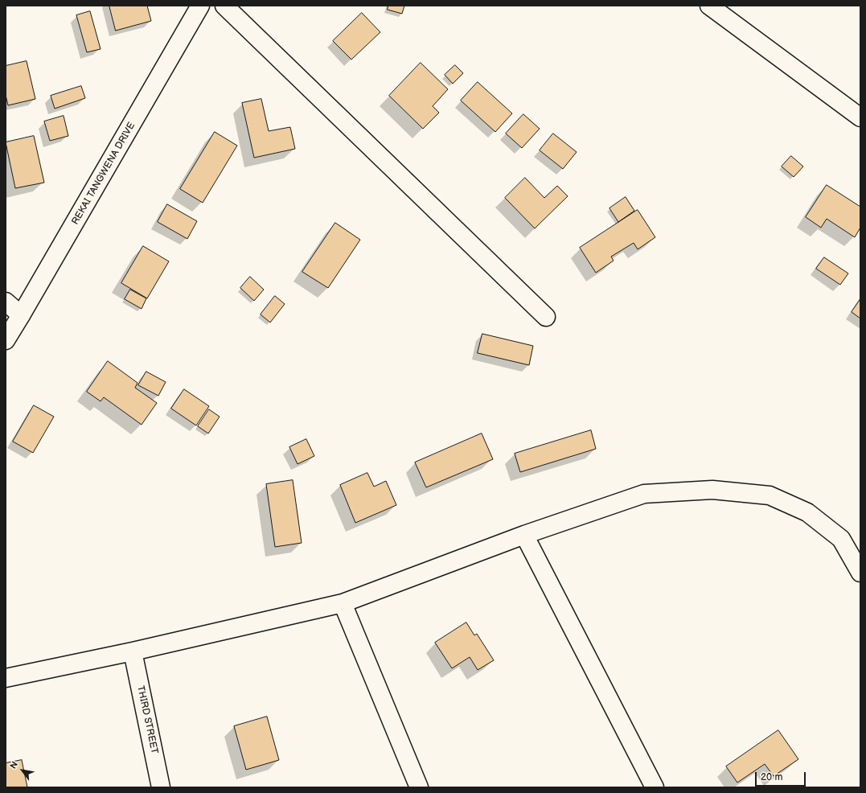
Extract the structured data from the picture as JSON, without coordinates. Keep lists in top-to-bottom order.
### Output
{
  "streets": {
    "street": ["REKAI TANGWENA DRIVE", "THIRD STREET"]
  },
  "scale_bar": "20 m",
  "north": "top left"
}
